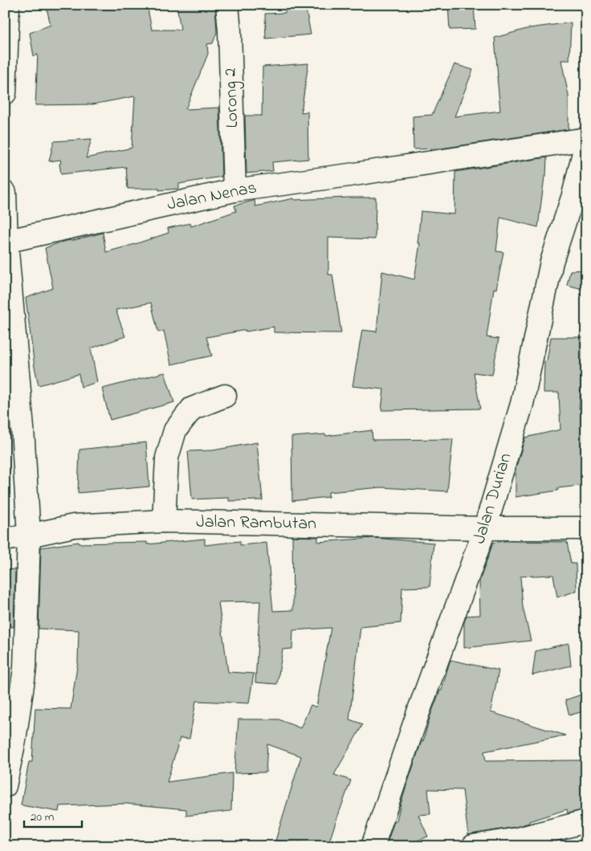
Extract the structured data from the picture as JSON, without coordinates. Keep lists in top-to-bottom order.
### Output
{
  "streets": {
    "street": [
      "Lorong 2",
      "Jalan Nenas",
      "Jalan Durian",
      "Jalan Rambutan"
    ]
  },
  "crossings": [
    ["Lorong 2", "Jalan Nenas"],
    ["Jalan Durian", "Jalan Rambutan"]
  ],
  "scale_bar": "20 m"
}
